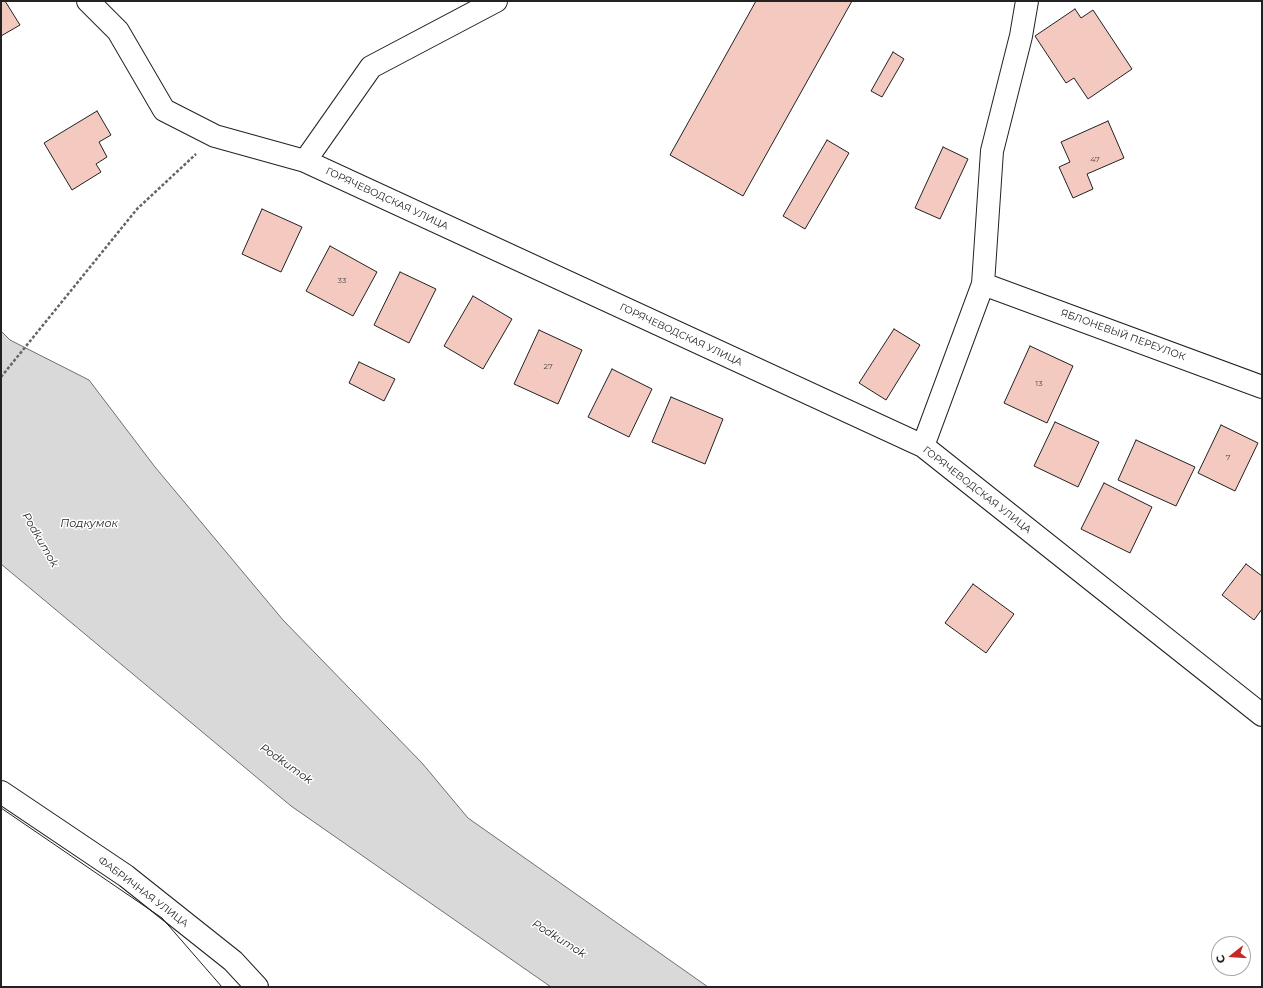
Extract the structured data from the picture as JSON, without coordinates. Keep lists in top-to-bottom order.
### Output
{
  "streets": {
    "street": ["ГОРЯЧЕВОДСКАЯ УЛИЦА", "ЯБЛОНЕВЫЙ ПЕРЕУЛОК", "ФАБРИЧНАЯ УЛИЦА"]
  },
  "water": ["Подкумок", "Podkumok"],
  "house_numbers": [
    "47",
    "33",
    "27",
    "13",
    "7"
  ],
  "north": "left"
}
